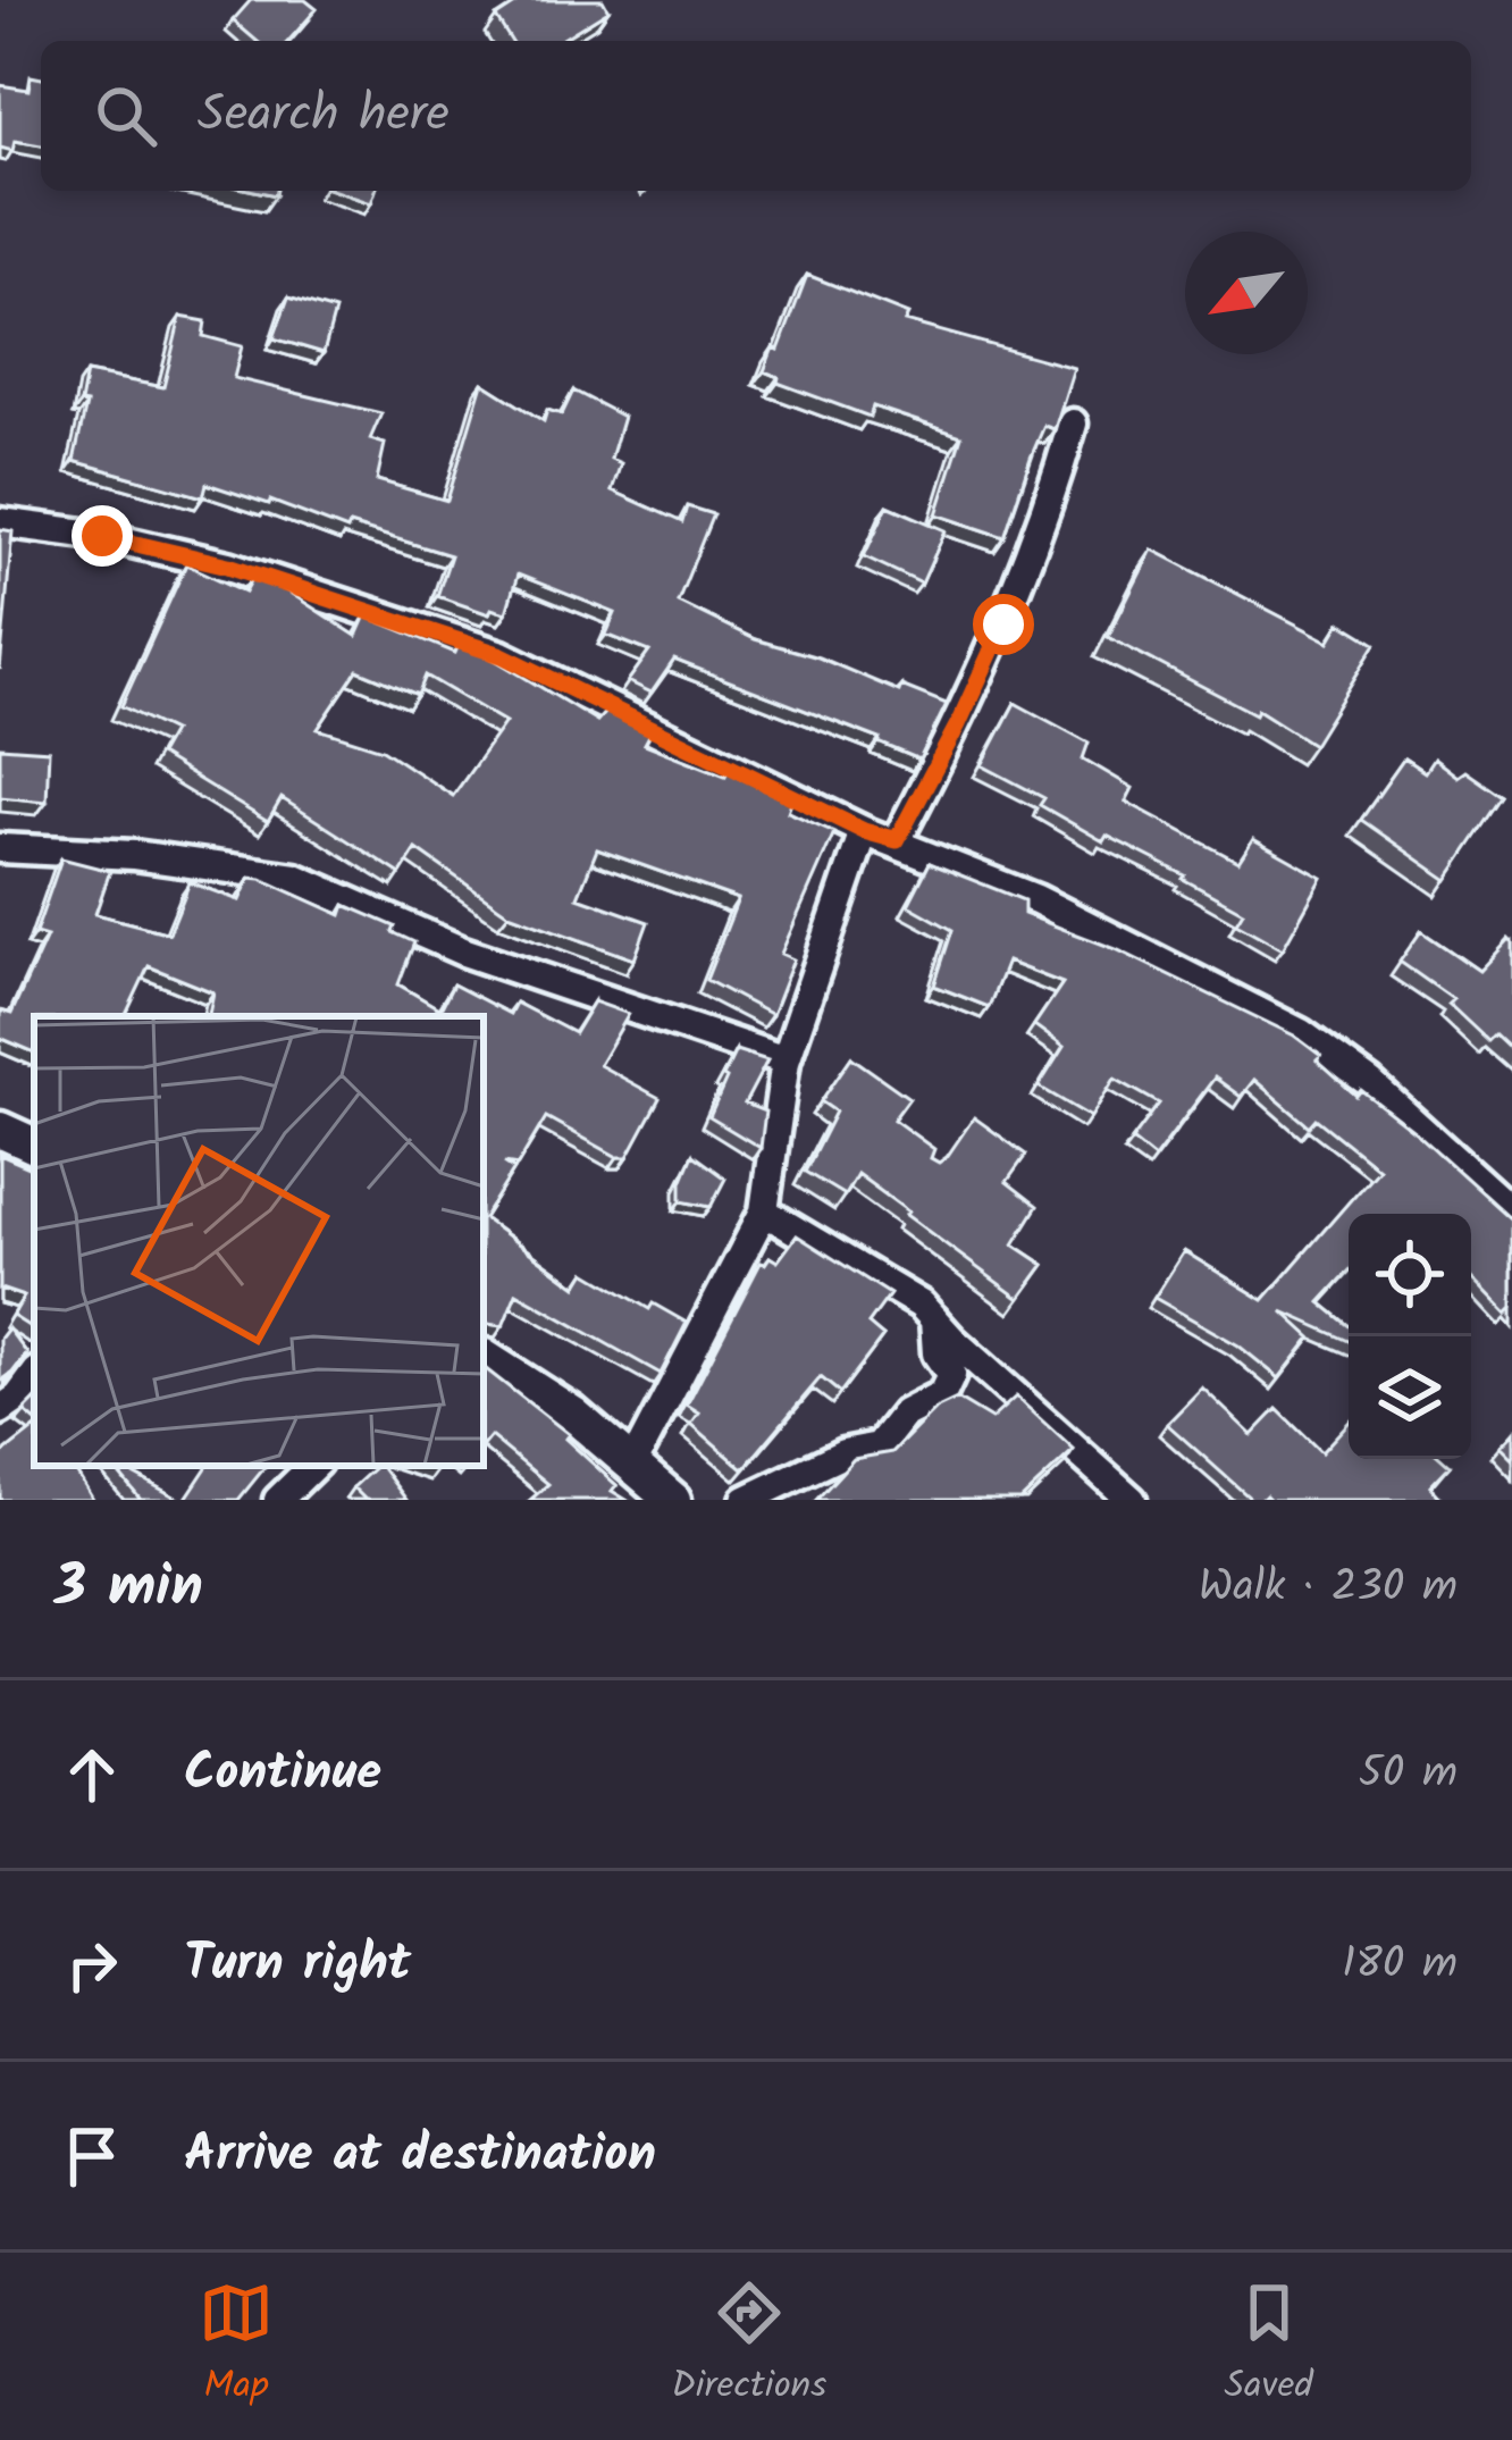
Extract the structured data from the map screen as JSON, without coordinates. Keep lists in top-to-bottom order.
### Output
{
  "north": "bottom left",
  "page": {
    "search": "Search here",
    "heading": ["3 min", "Walk · 230 m"],
    "list": [
      ["Continue", "50 m"],
      ["Turn right", "180 m"],
      "Arrive at destination"
    ],
    "nav": ["Map", "Directions", "Saved"]
  }
}
